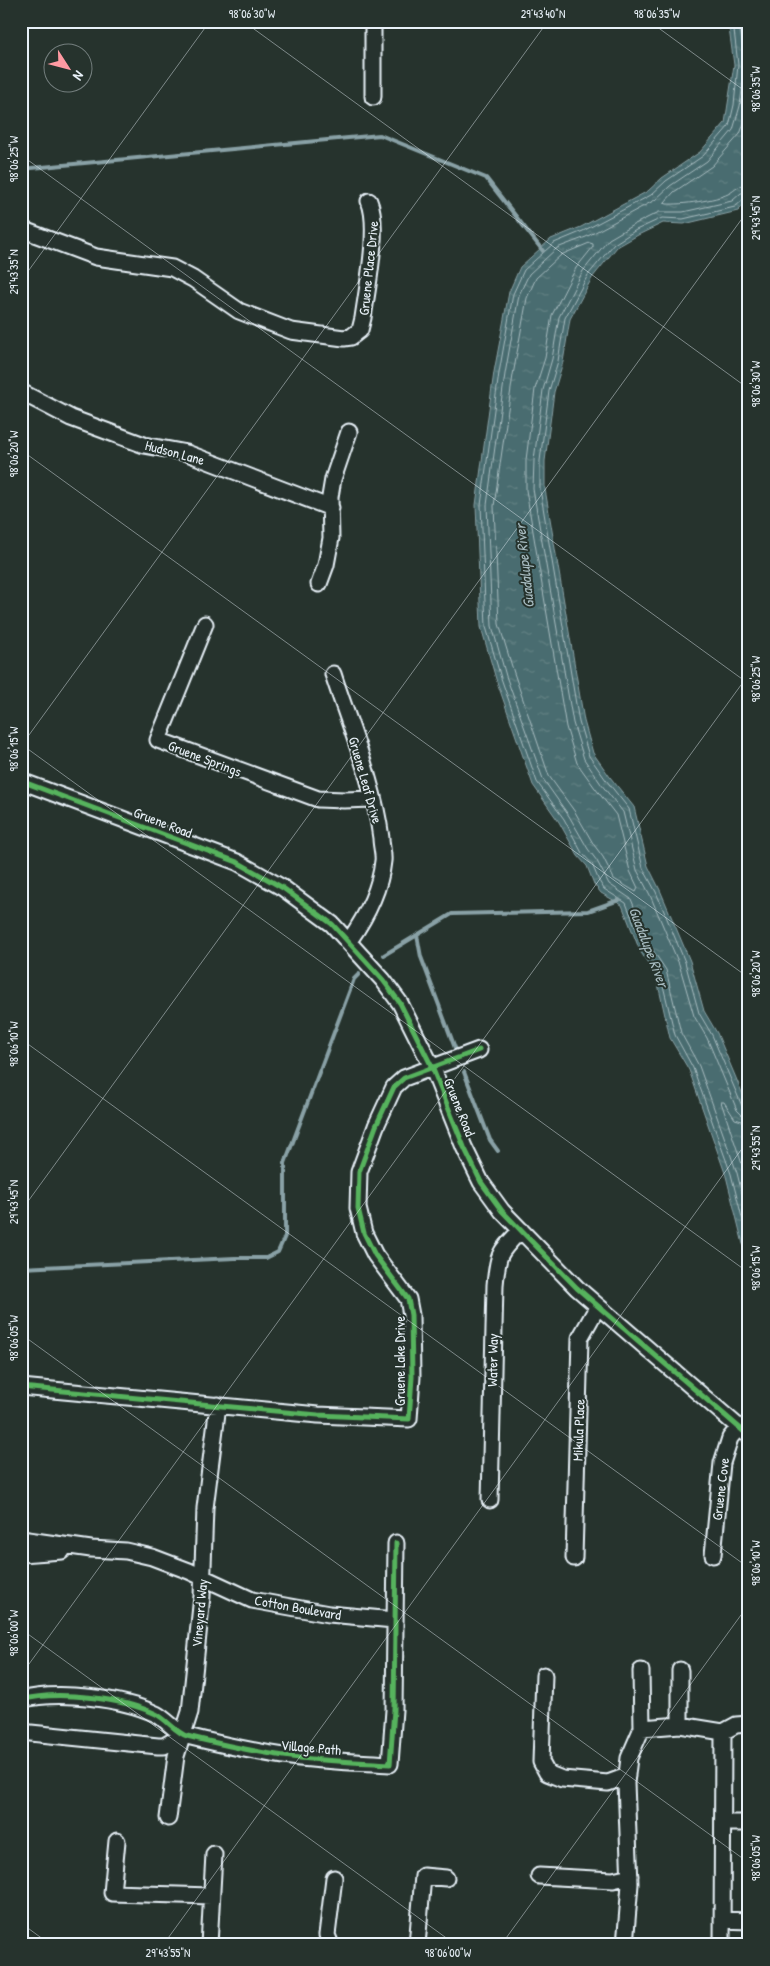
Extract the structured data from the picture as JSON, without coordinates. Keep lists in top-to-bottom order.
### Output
{
  "streets": {
    "street": [
      "Gruene Place Drive",
      "Hudson Lane",
      "Gruene Springs",
      "Gruene Leaf Drive",
      "Gruene Road",
      "Water Way",
      "Gruene Lake Drive",
      "Mikula Place",
      "Gruene Cove",
      "Cotton Boulevard",
      "Vineyard Way",
      "Village Path"
    ]
  },
  "crossings": [
    ["Gruene Springs", "Gruene Leaf Drive"],
    ["Gruene Leaf Drive", "Gruene Road"],
    ["Gruene Road", "Water Way"],
    ["Gruene Road", "Gruene Lake Drive"],
    ["Gruene Road", "Mikula Place"],
    ["Gruene Road", "Gruene Cove"],
    ["Gruene Lake Drive", "Vineyard Way"],
    ["Cotton Boulevard", "Vineyard Way"],
    ["Cotton Boulevard", "Village Path"],
    ["Vineyard Way", "Village Path"]
  ],
  "water": ["Guadalupe River"],
  "north": "bottom right",
  "coordinates": [
    "98°06'30\"W",
    "29°43'40\"N",
    "98°06'35\"W",
    "98°06'25\"W",
    "29°43'45\"N",
    "29°43'35\"N",
    "98°06'20\"W",
    "98°06'15\"W",
    "98°06'10\"W",
    "29°43'55\"N",
    "98°06'05\"W",
    "98°06'00\"W"
  ]
}
